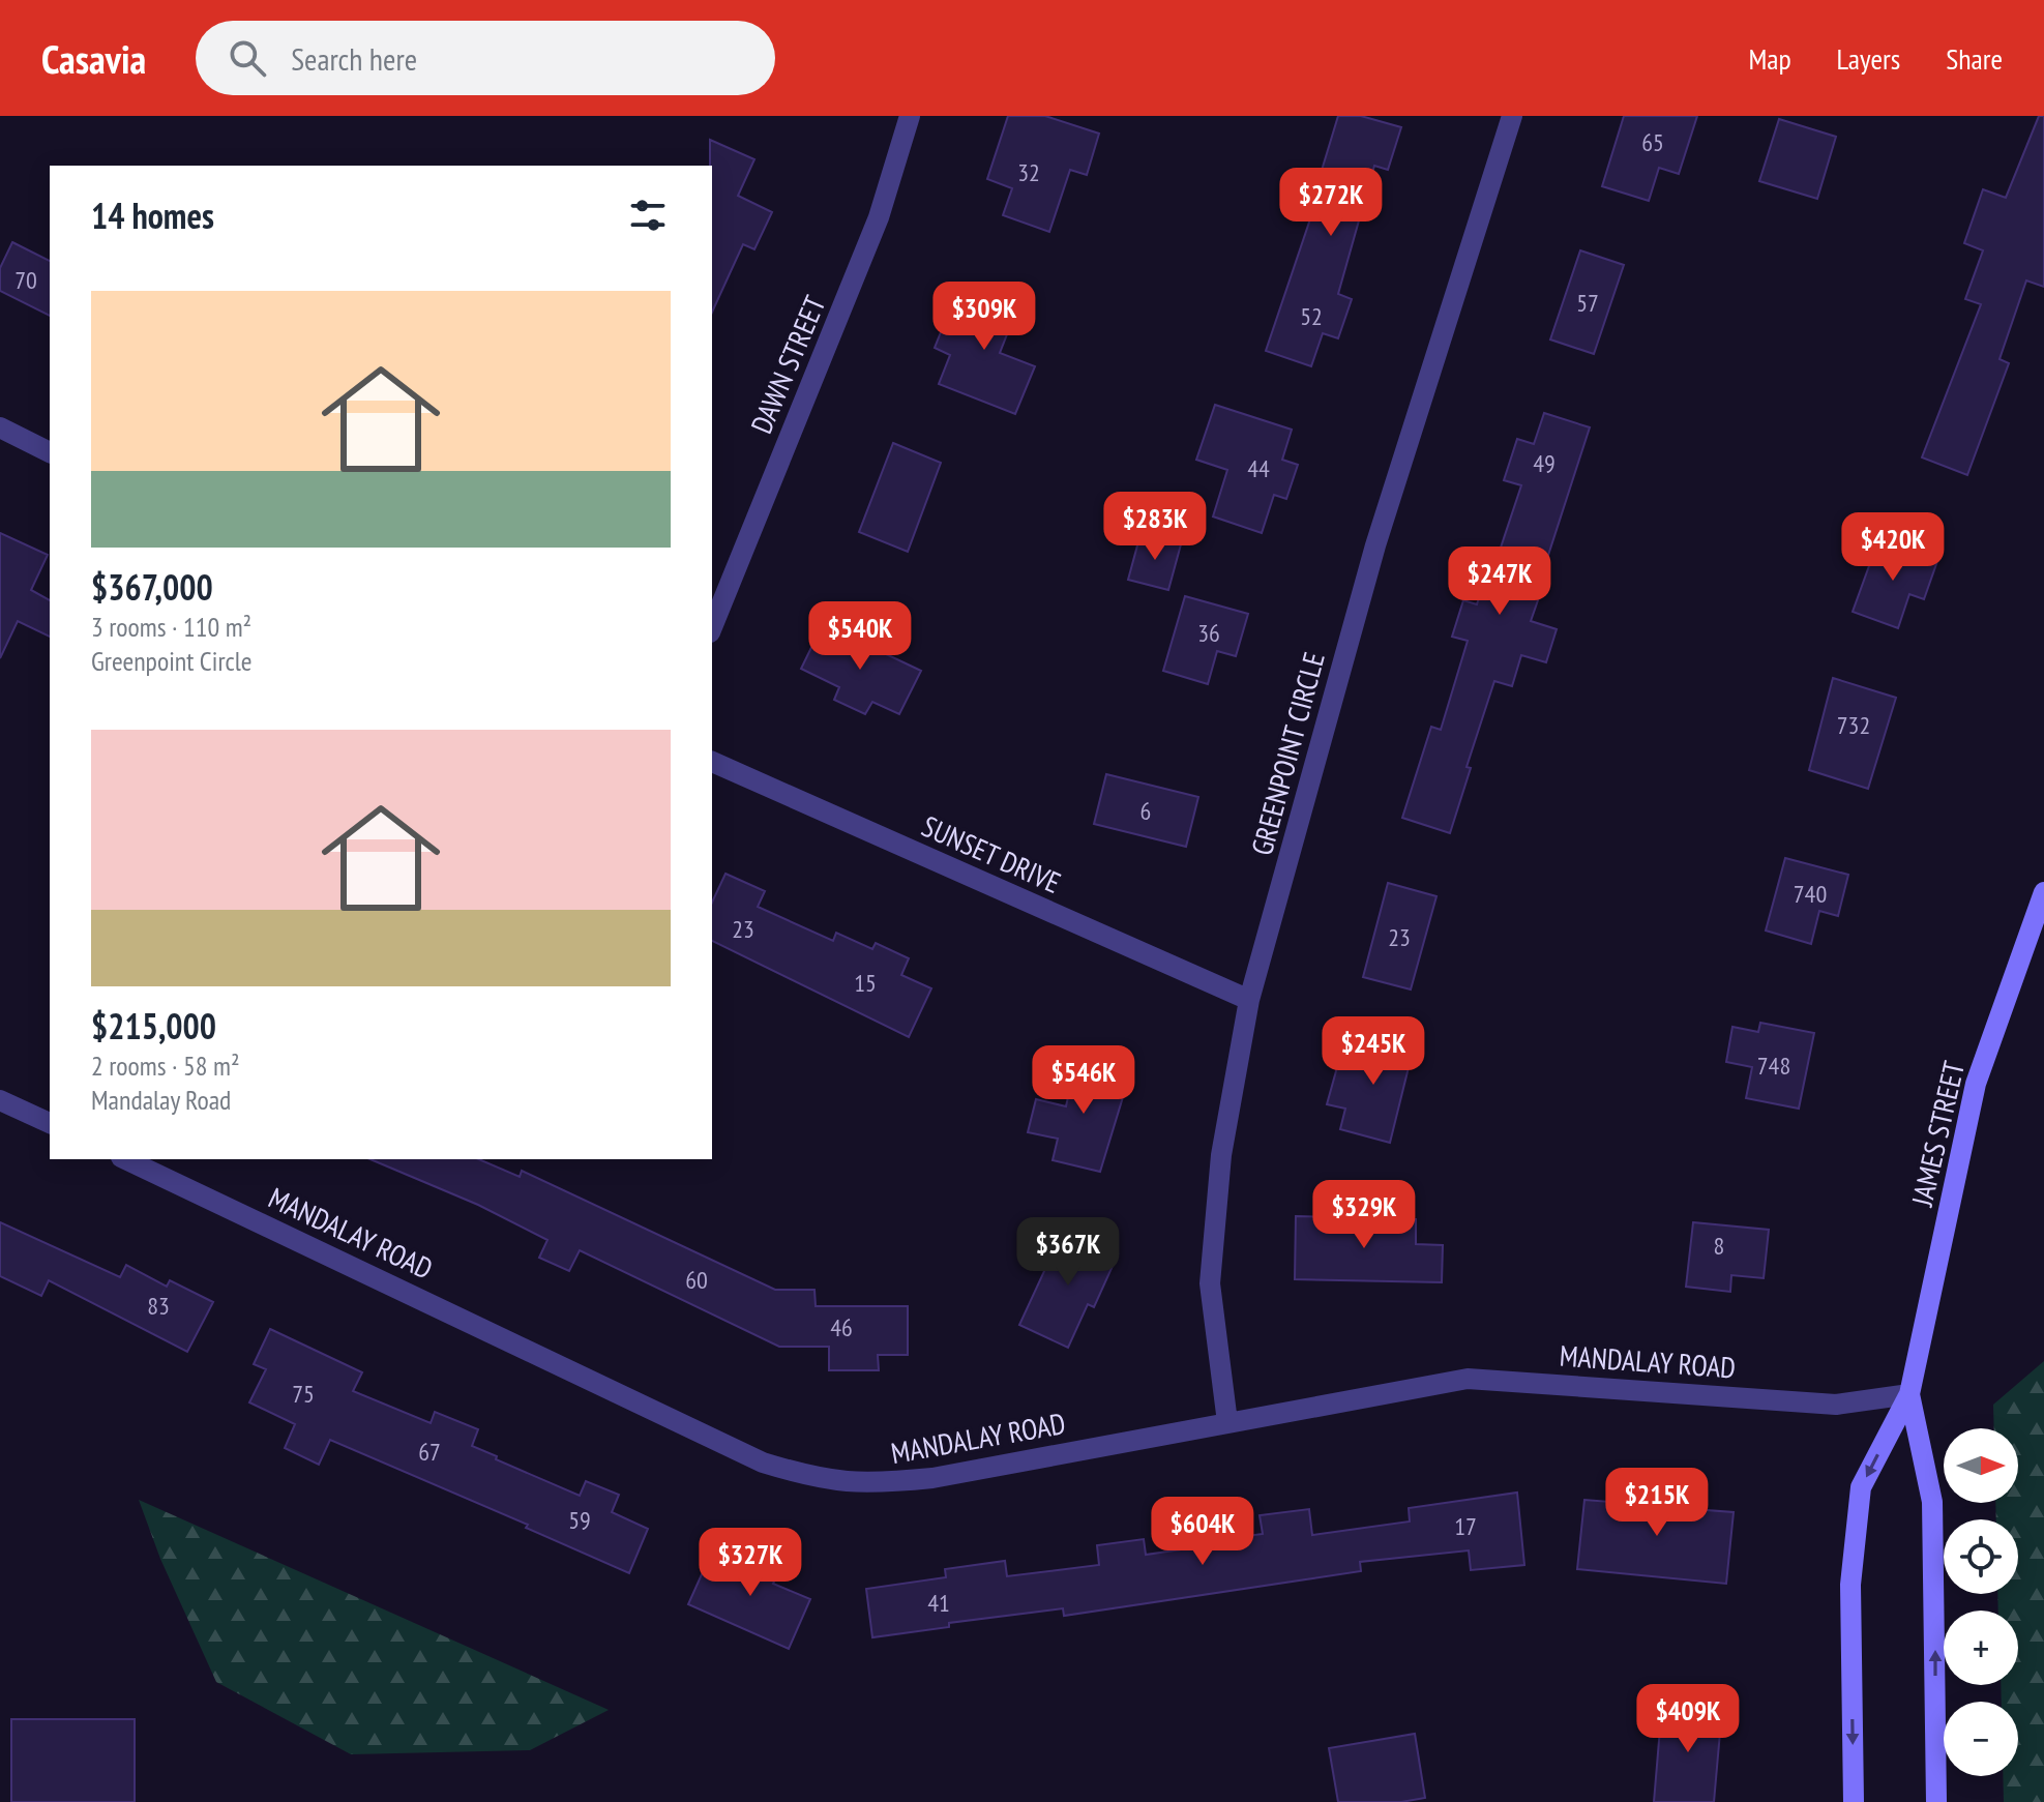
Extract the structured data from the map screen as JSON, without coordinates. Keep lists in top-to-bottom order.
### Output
{
  "streets": {
    "main road": ["JAMES STREET"],
    "street": [
      "DAWN STREET",
      "GREENPOINT CIRCLE",
      "SUNSET DRIVE",
      "MANDALAY ROAD"
    ]
  },
  "crossings": [
    ["GREENPOINT CIRCLE", "SUNSET DRIVE"],
    ["GREENPOINT CIRCLE", "MANDALAY ROAD"],
    ["JAMES STREET", "MANDALAY ROAD"]
  ],
  "house_numbers": [
    "65",
    "32",
    "70",
    "57",
    "52",
    "49",
    "44",
    "36",
    "732",
    "6",
    "740",
    "23",
    "23",
    "15",
    "748",
    "8",
    "60",
    "83",
    "46",
    "75",
    "67",
    "59",
    "17",
    "41"
  ],
  "north": "right",
  "page": {
    "header": "Casavia",
    "search": "Search here",
    "nav": ["Map", "Layers", "Share"],
    "heading": "14 homes",
    "price": [
      "$272K",
      "$309K",
      "$283K",
      "$420K",
      "$247K",
      "$540K",
      "$245K",
      "$546K",
      "$329K",
      "$367K",
      "$215K",
      "$604K",
      "$327K",
      "$409K"
    ],
    "list": [
      {
        "name": "$367,000",
        "note": "3 rooms · 110 m² · Greenpoint Circle"
      },
      {
        "name": "$215,000",
        "note": "2 rooms · 58 m² · Mandalay Road"
      }
    ],
    "map_buttons": ["+", "−"]
  }
}
